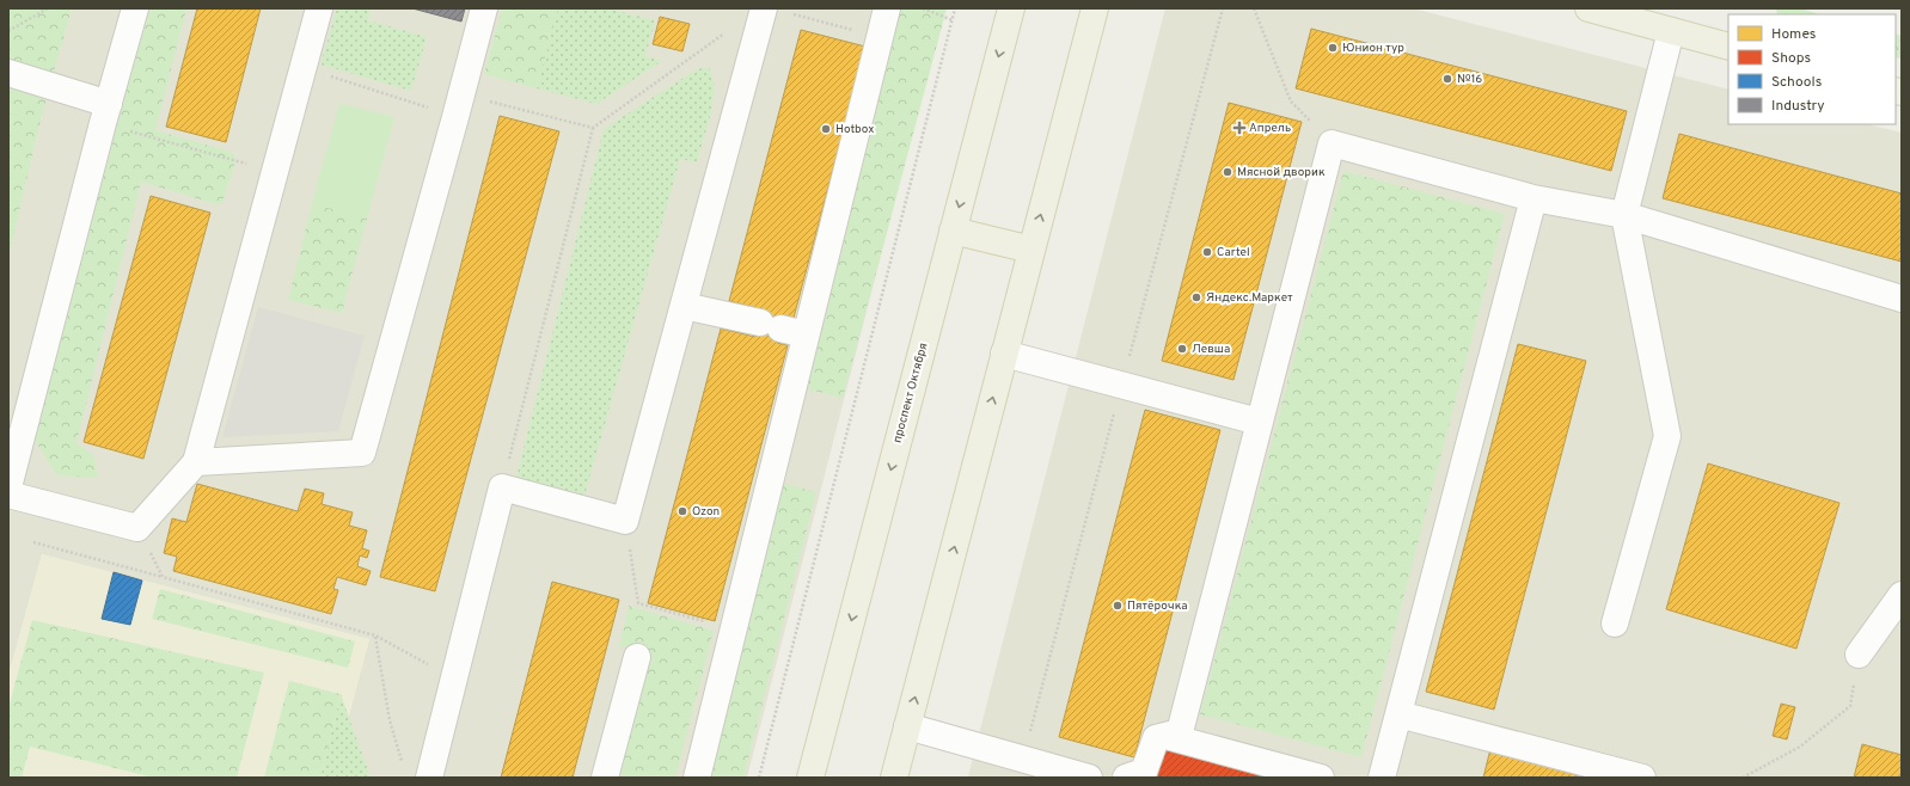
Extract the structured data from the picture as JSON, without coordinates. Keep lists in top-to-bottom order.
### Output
{
  "streets": {
    "main road": ["проспект Октября"]
  },
  "places": {
    "other": [
      "Юнион тур",
      "№16",
      "Hotbox",
      "Мясной дворик",
      "Cartel",
      "Яндекс.Маркет",
      "Левша",
      "Ozon",
      "Пятёрочка"
    ],
    "health": ["Апрель"]
  },
  "legend": [
    "Homes",
    "Shops",
    "Schools",
    "Industry"
  ]
}
